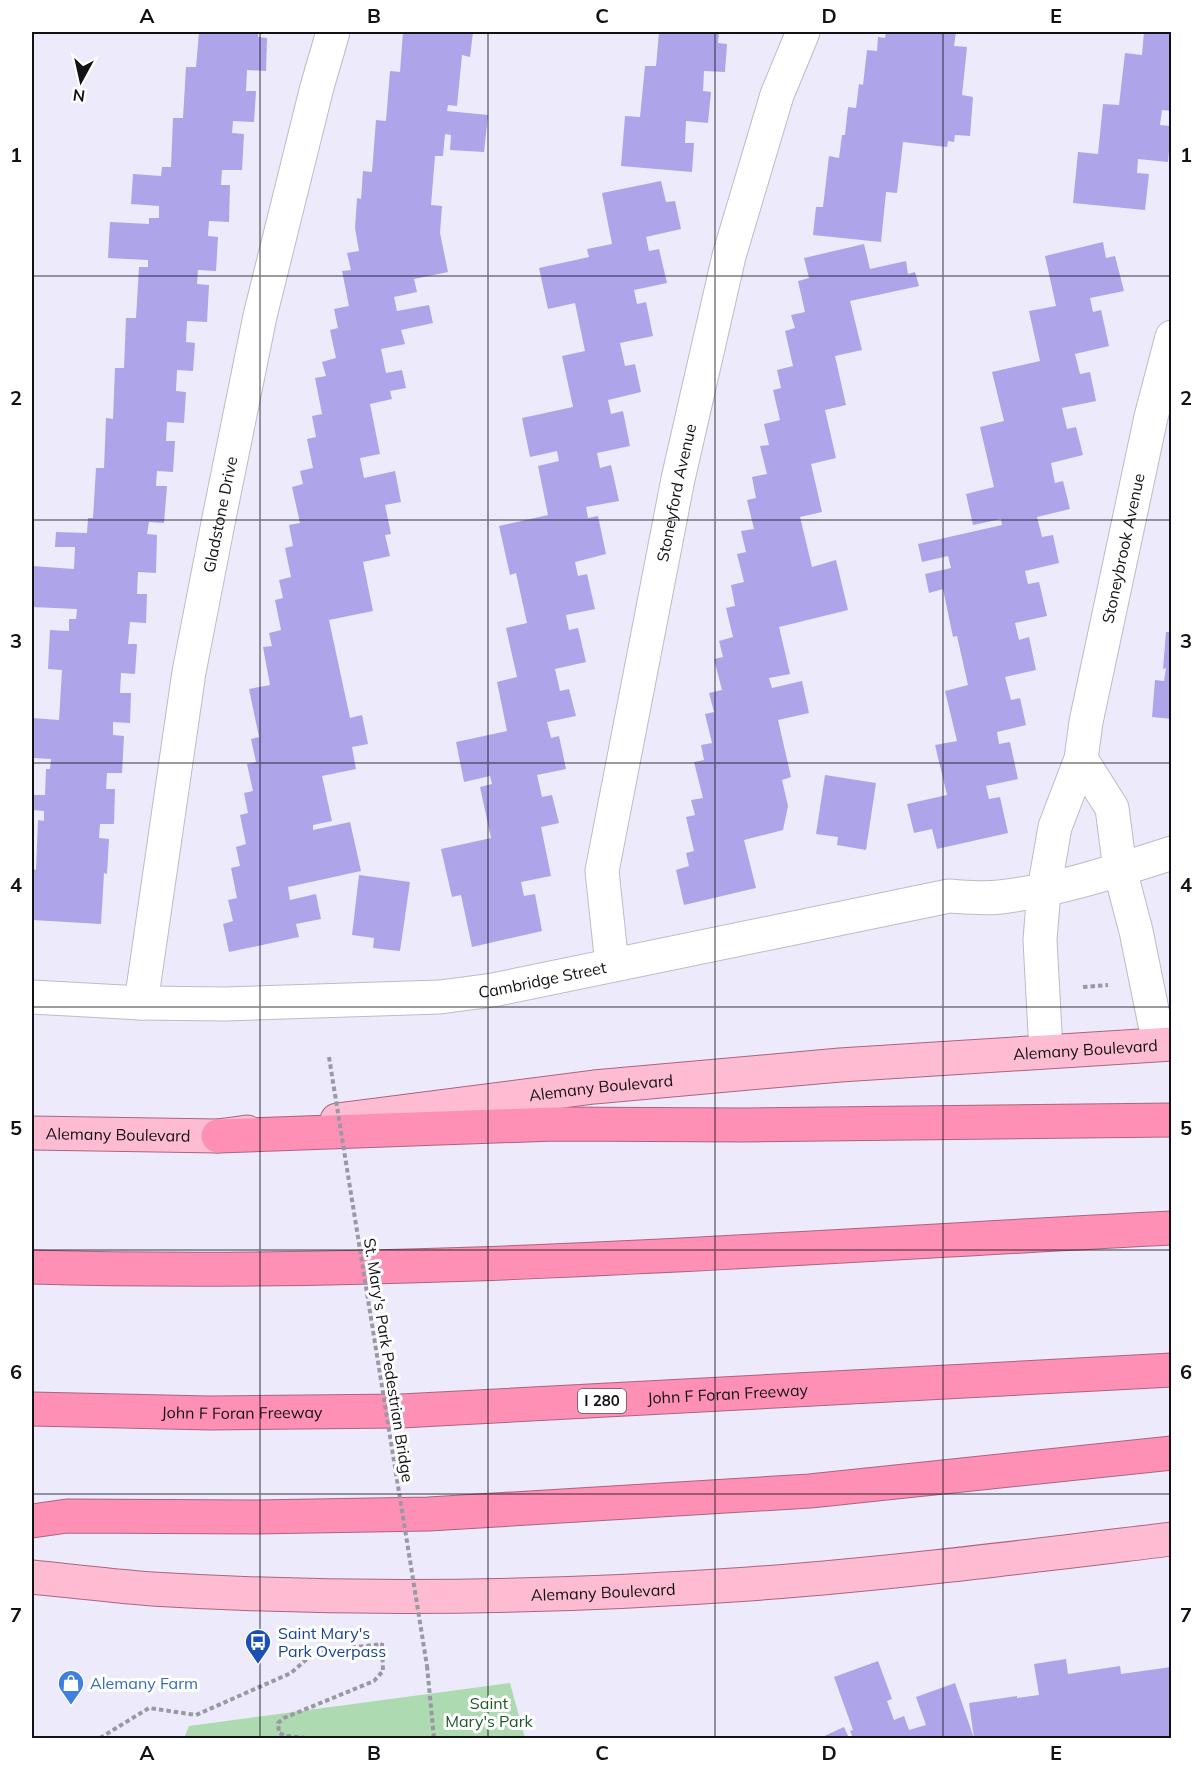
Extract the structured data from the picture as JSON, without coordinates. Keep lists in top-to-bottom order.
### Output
{
  "streets": {
    "highway": ["John F Foran Freeway", "I 280"],
    "main road": ["Alemany Boulevard"],
    "street": [
      "Stoneyford Avenue",
      "Gladstone Drive",
      "Stoneybrook Avenue",
      "Cambridge Street"
    ],
    "path": ["St. Mary's Park Pedestrian Bridge"]
  },
  "crossings": [
    ["Stoneyford Avenue", "Cambridge Street"],
    ["Gladstone Drive", "Cambridge Street"],
    ["Stoneybrook Avenue", "Cambridge Street"],
    ["Stoneybrook Avenue", "Alemany Boulevard"]
  ],
  "parks": ["Saint Mary's Park"],
  "places": {
    "bus stop": ["Saint Mary's Park Overpass"],
    "shop": ["Alemany Farm"]
  },
  "north": "bottom",
  "grid": {
    "columns": [
      "A",
      "B",
      "C",
      "D",
      "E"
    ],
    "rows": [
      "1",
      "2",
      "3",
      "4",
      "5",
      "6",
      "7"
    ]
  }
}
